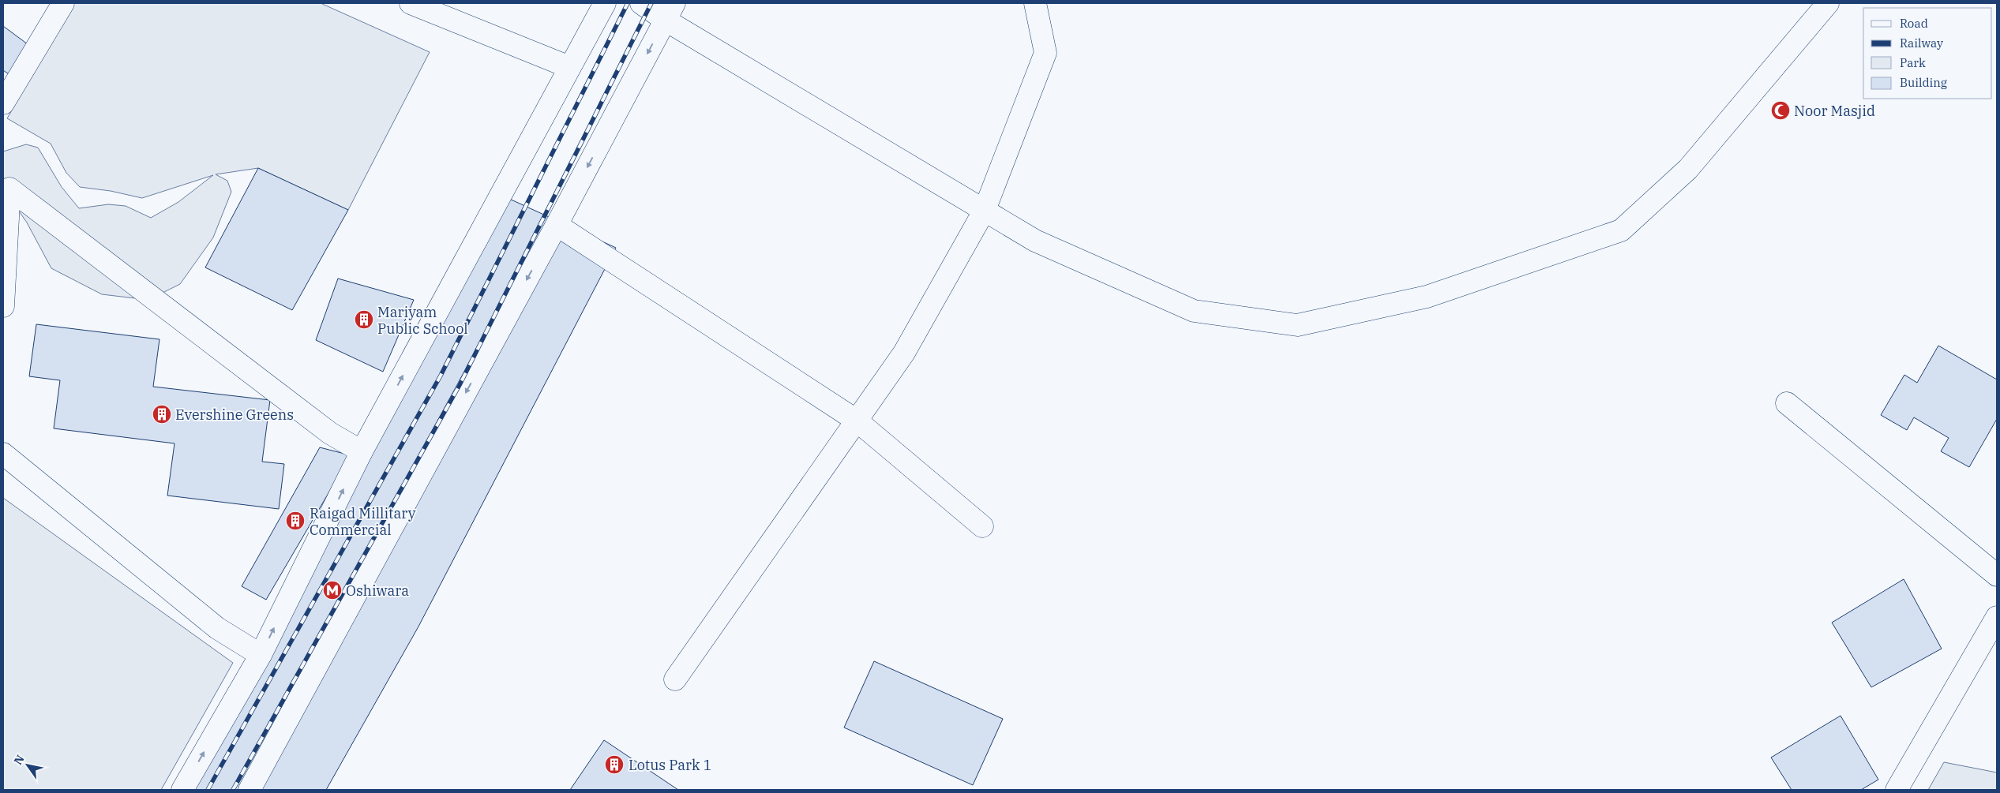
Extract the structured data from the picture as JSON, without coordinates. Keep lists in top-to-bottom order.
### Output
{
  "places": {
    "mosque": ["Noor Masjid"],
    "building": [
      "Mariyam Public School",
      "Evershine Greens",
      "Raigad Millitary Commercial",
      "Lotus Park 1"
    ],
    "metro station": ["Oshiwara"]
  },
  "legend": [
    "Road",
    "Railway",
    "Park",
    "Building"
  ],
  "north": "top left"
}
